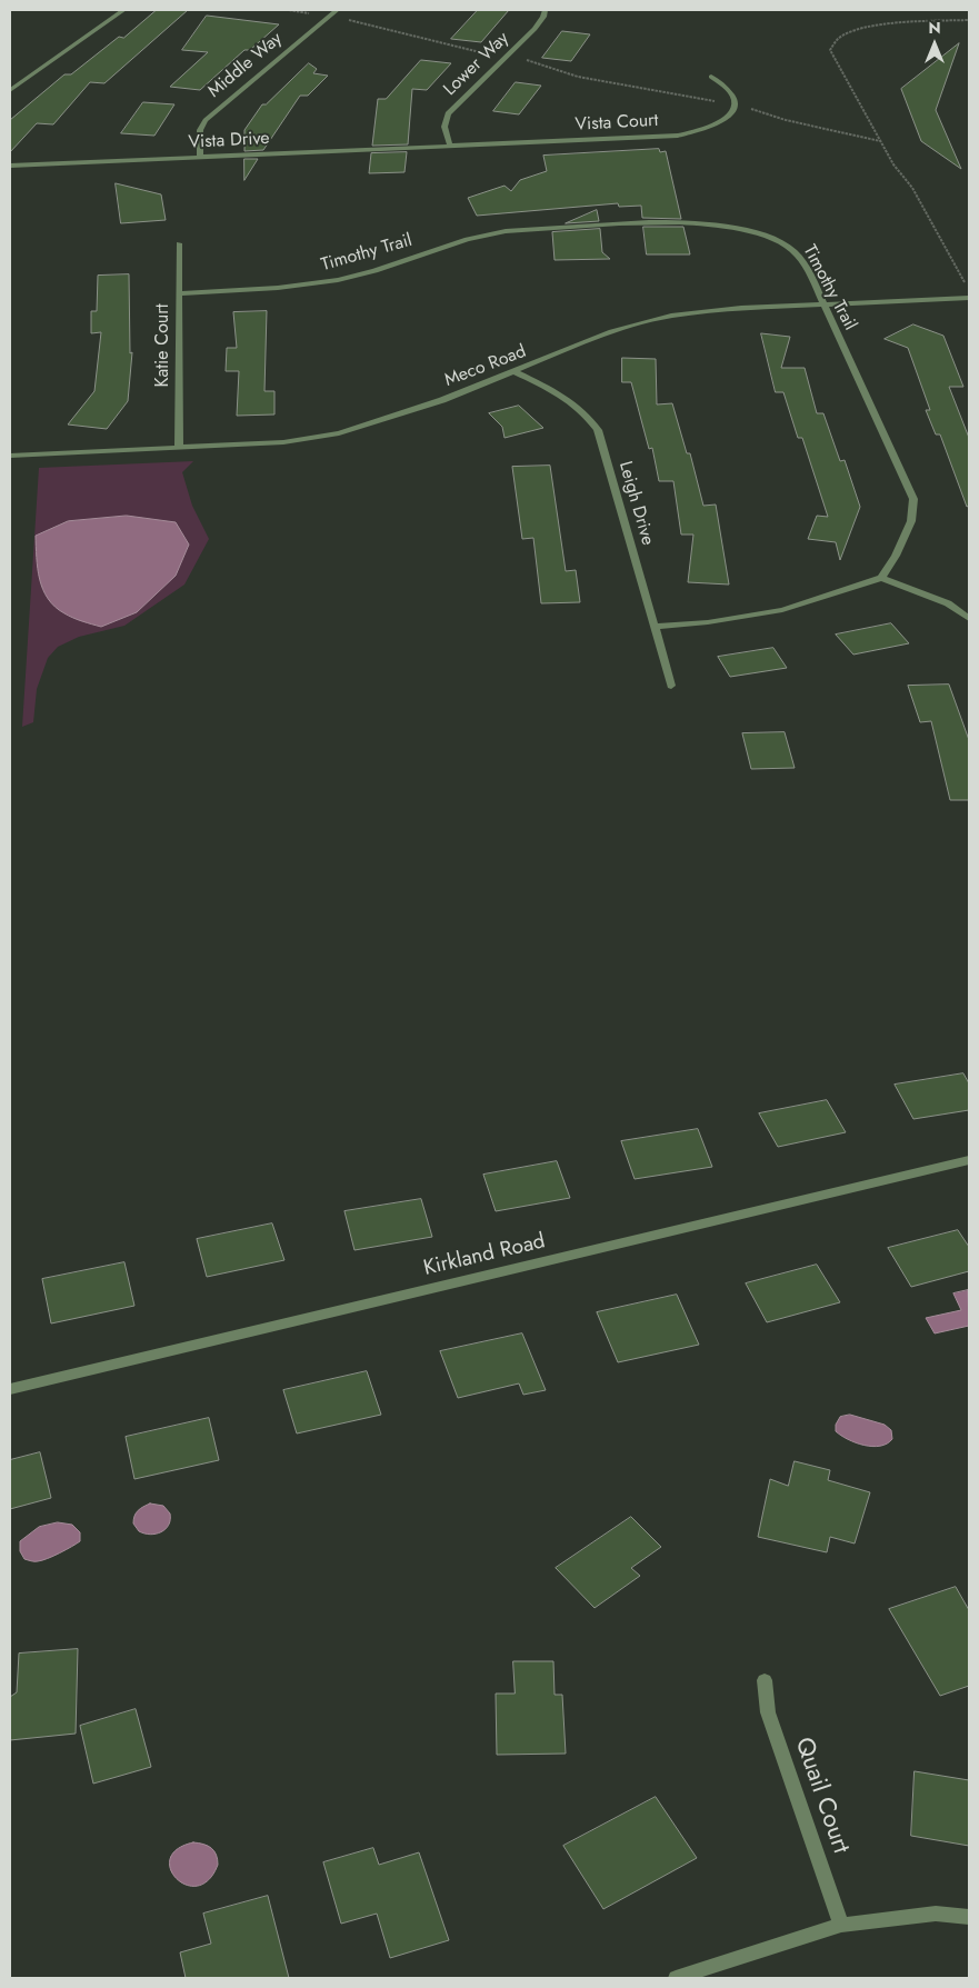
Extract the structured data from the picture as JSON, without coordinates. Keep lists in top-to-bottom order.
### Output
{
  "streets": {
    "street": [
      "Lower Way",
      "Middle Way",
      "Vista Court",
      "Vista Drive",
      "Timothy Trail",
      "Katie Court",
      "Meco Road",
      "Leigh Drive",
      "Kirkland Road",
      "Quail Court"
    ]
  },
  "crossings": [
    ["Lower Way", "Vista Court"],
    ["Lower Way", "Vista Drive"],
    ["Middle Way", "Vista Drive"],
    ["Vista Court", "Vista Drive"],
    ["Timothy Trail", "Katie Court"],
    ["Timothy Trail", "Meco Road"],
    ["Katie Court", "Meco Road"],
    ["Meco Road", "Leigh Drive"]
  ],
  "north": "top"
}
